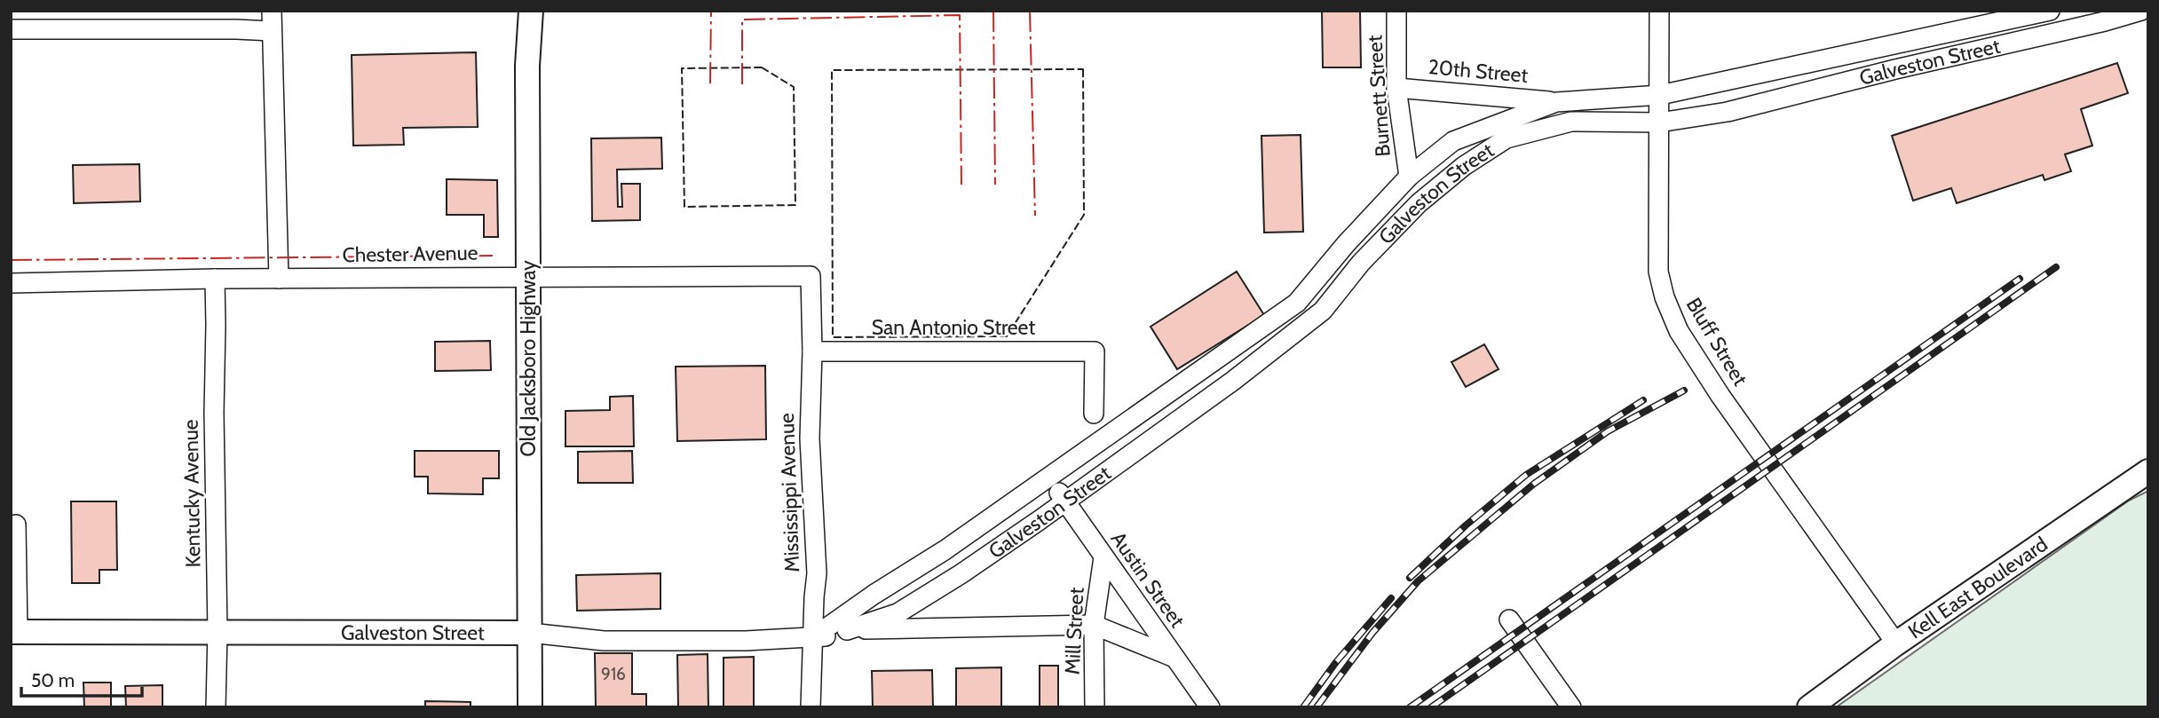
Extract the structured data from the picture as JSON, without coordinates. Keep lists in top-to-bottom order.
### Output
{
  "streets": {
    "main road": ["Galveston Street", "Old Jacksboro Highway", "Kell East Boulevard"],
    "street": [
      "20th Street",
      "Burnett Street",
      "Chester Avenue",
      "San Antonio Street",
      "Bluff Street",
      "Mississippi Avenue",
      "Kentucky Avenue",
      "Austin Street",
      "Mill Street"
    ]
  },
  "crossings": [
    ["Galveston Street", "20th Street"],
    ["Galveston Street", "Burnett Street"],
    ["Galveston Street", "Bluff Street"],
    ["Galveston Street", "Old Jacksboro Highway"],
    ["Galveston Street", "Mississippi Avenue"],
    ["Galveston Street", "Kentucky Avenue"],
    ["Galveston Street", "Austin Street"],
    ["Galveston Street", "Mill Street"],
    ["20th Street", "Burnett Street"],
    ["Chester Avenue", "Old Jacksboro Highway"],
    ["Chester Avenue", "Mississippi Avenue"],
    ["Chester Avenue", "Kentucky Avenue"],
    ["San Antonio Street", "Mississippi Avenue"],
    ["Bluff Street", "Kell East Boulevard"],
    ["Austin Street", "Mill Street"]
  ],
  "house_numbers": ["916"],
  "scale_bar": "50 m"
}
